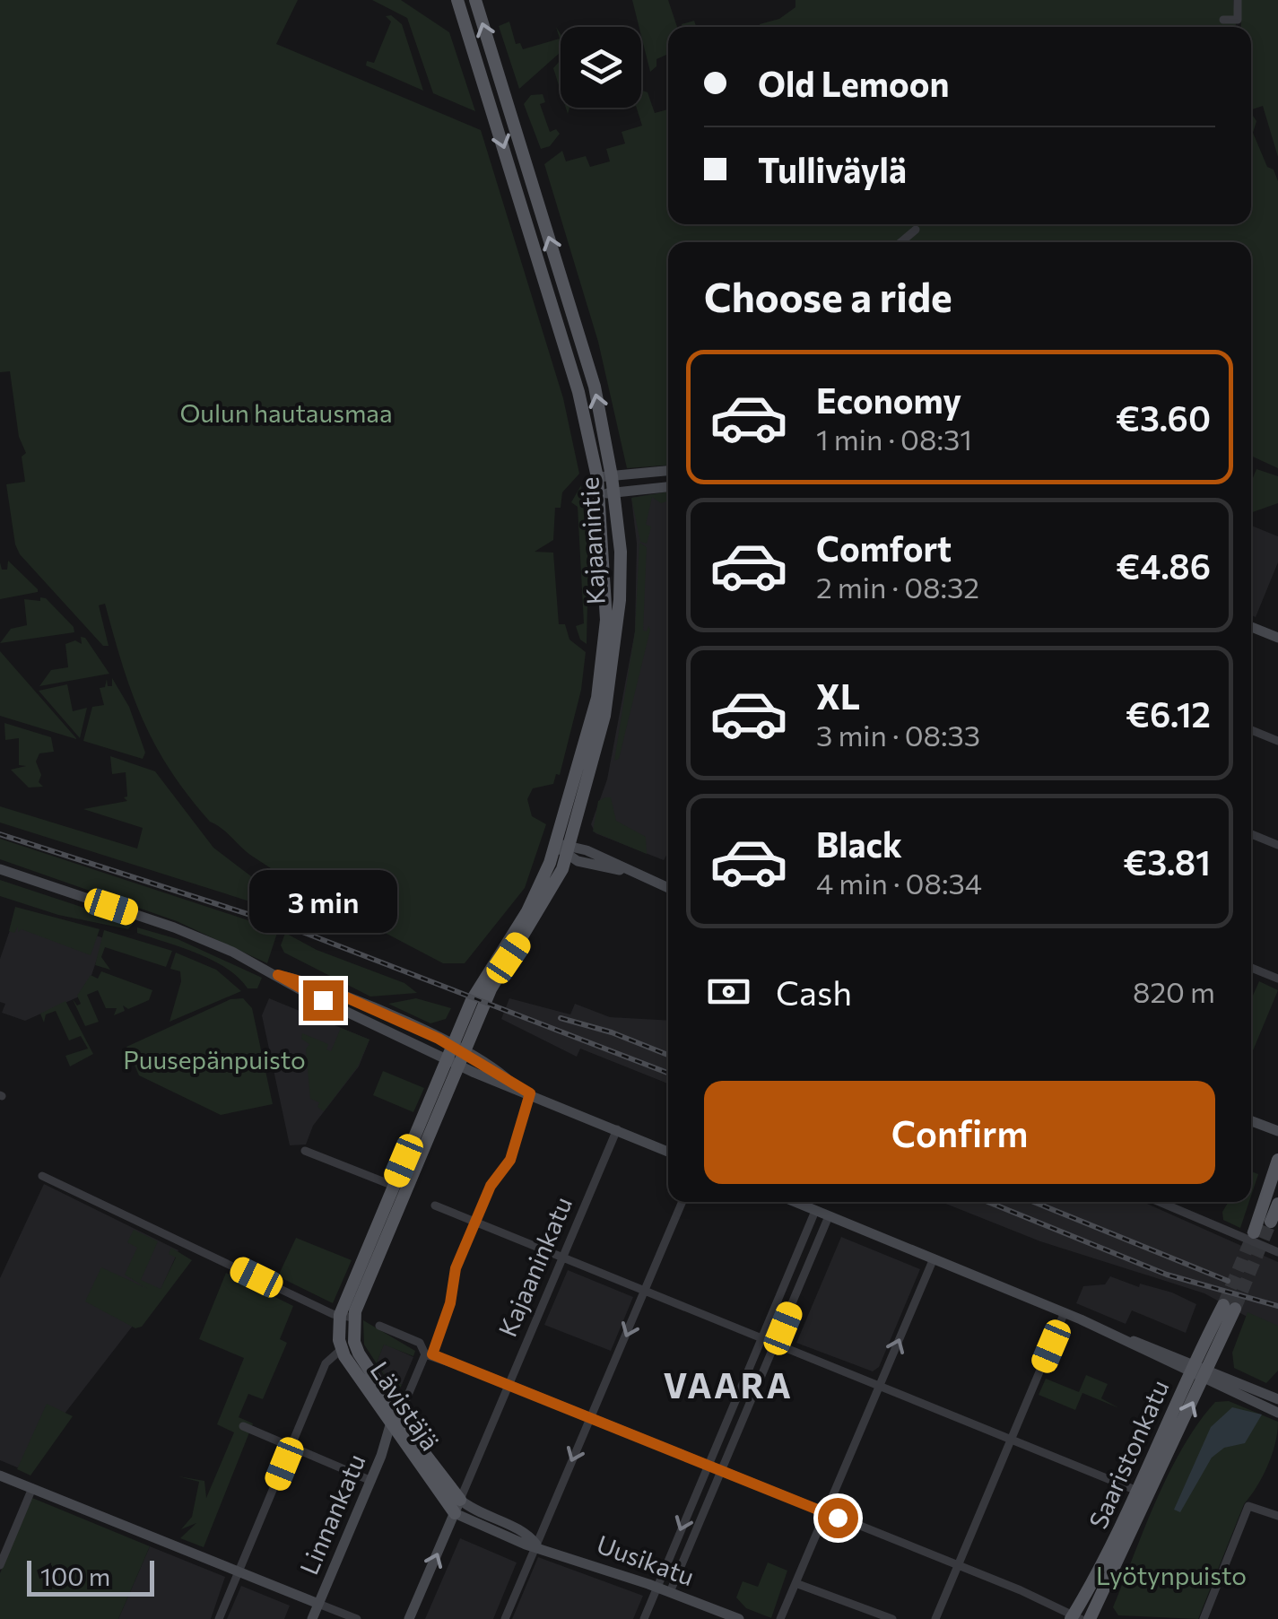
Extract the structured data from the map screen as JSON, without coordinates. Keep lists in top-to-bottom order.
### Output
{
  "streets": {
    "main road": ["Kajaanintie", "Lävistäjä", "Saaristonkatu"],
    "street": ["Kajaaninkatu", "Linnankatu", "Uusikatu"]
  },
  "crossings": [
    ["Kajaaninkatu", "Lävistäjä"],
    ["Kajaaninkatu", "Uusikatu"],
    ["Lävistäjä", "Linnankatu"],
    ["Lävistäjä", "Uusikatu"]
  ],
  "districts": ["VAARA"],
  "parks": ["Oulun hautausmaa", "Puusepänpuisto", "Lyötynpuisto"],
  "scale_bar": "100 m",
  "page": {
    "banner": ["Old Lemoon", "Tulliväylä"],
    "heading": "Choose a ride",
    "list": [
      {
        "name": "Economy",
        "note": "1 min · 08:31",
        "value": "€3.60"
      },
      {
        "name": "Comfort",
        "note": "2 min · 08:32",
        "value": "€4.86"
      },
      {
        "name": "XL",
        "note": "3 min · 08:33",
        "value": "€6.12"
      },
      {
        "name": "Black",
        "note": "4 min · 08:34",
        "value": "€3.81"
      }
    ],
    "bubble": "3 min",
    "pay": ["Cash", "820 m"],
    "buttons": "Confirm",
    "scale": "100 m"
  }
}
